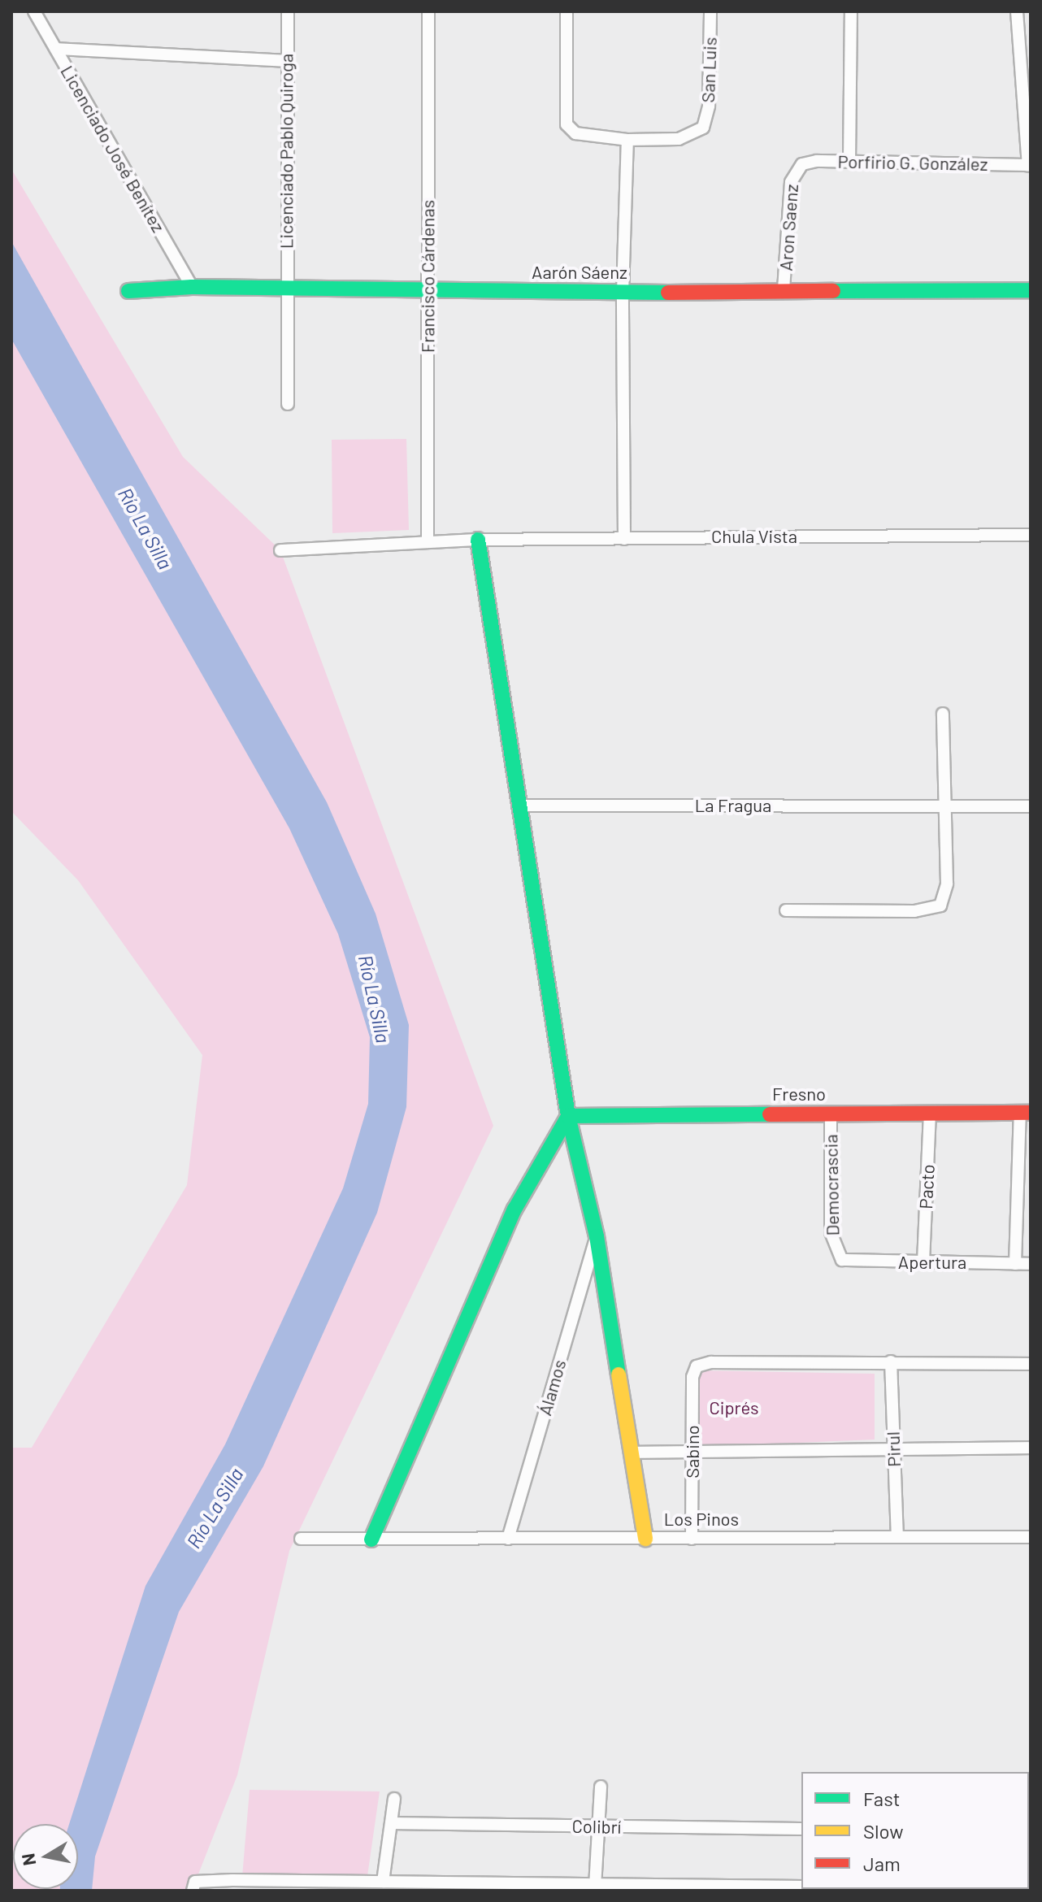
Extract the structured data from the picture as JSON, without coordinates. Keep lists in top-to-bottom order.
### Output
{
  "streets": {
    "street": [
      "San Luis",
      "Licenciado José Benítez",
      "Licenciado Pablo Quiroga",
      "Porfirio G. González",
      "Aron Saenz",
      "Aarón Sáenz",
      "Francisco Cárdenas",
      "Chula Vista",
      "La Fragua",
      "Fresno",
      "Democrascia",
      "Pacto",
      "Apertura",
      "Álamos",
      "Pirul",
      "Sabino",
      "Los Pinos",
      "Colibrí"
    ]
  },
  "crossings": [
    ["Licenciado José Benítez", "Aarón Sáenz"],
    ["Licenciado Pablo Quiroga", "Aarón Sáenz"],
    ["Porfirio G. González", "Aron Saenz"],
    ["Aron Saenz", "Aarón Sáenz"],
    ["Aarón Sáenz", "Francisco Cárdenas"],
    ["Fresno", "Democrascia"],
    ["Fresno", "Pacto"],
    ["Democrascia", "Apertura"],
    ["Pacto", "Apertura"],
    ["Álamos", "Los Pinos"],
    ["Pirul", "Sabino"],
    ["Pirul", "Los Pinos"],
    ["Sabino", "Los Pinos"]
  ],
  "water": ["Río La Silla"],
  "parks": ["Ciprés"],
  "legend": ["Fast", "Slow", "Jam"],
  "north": "left"
}
